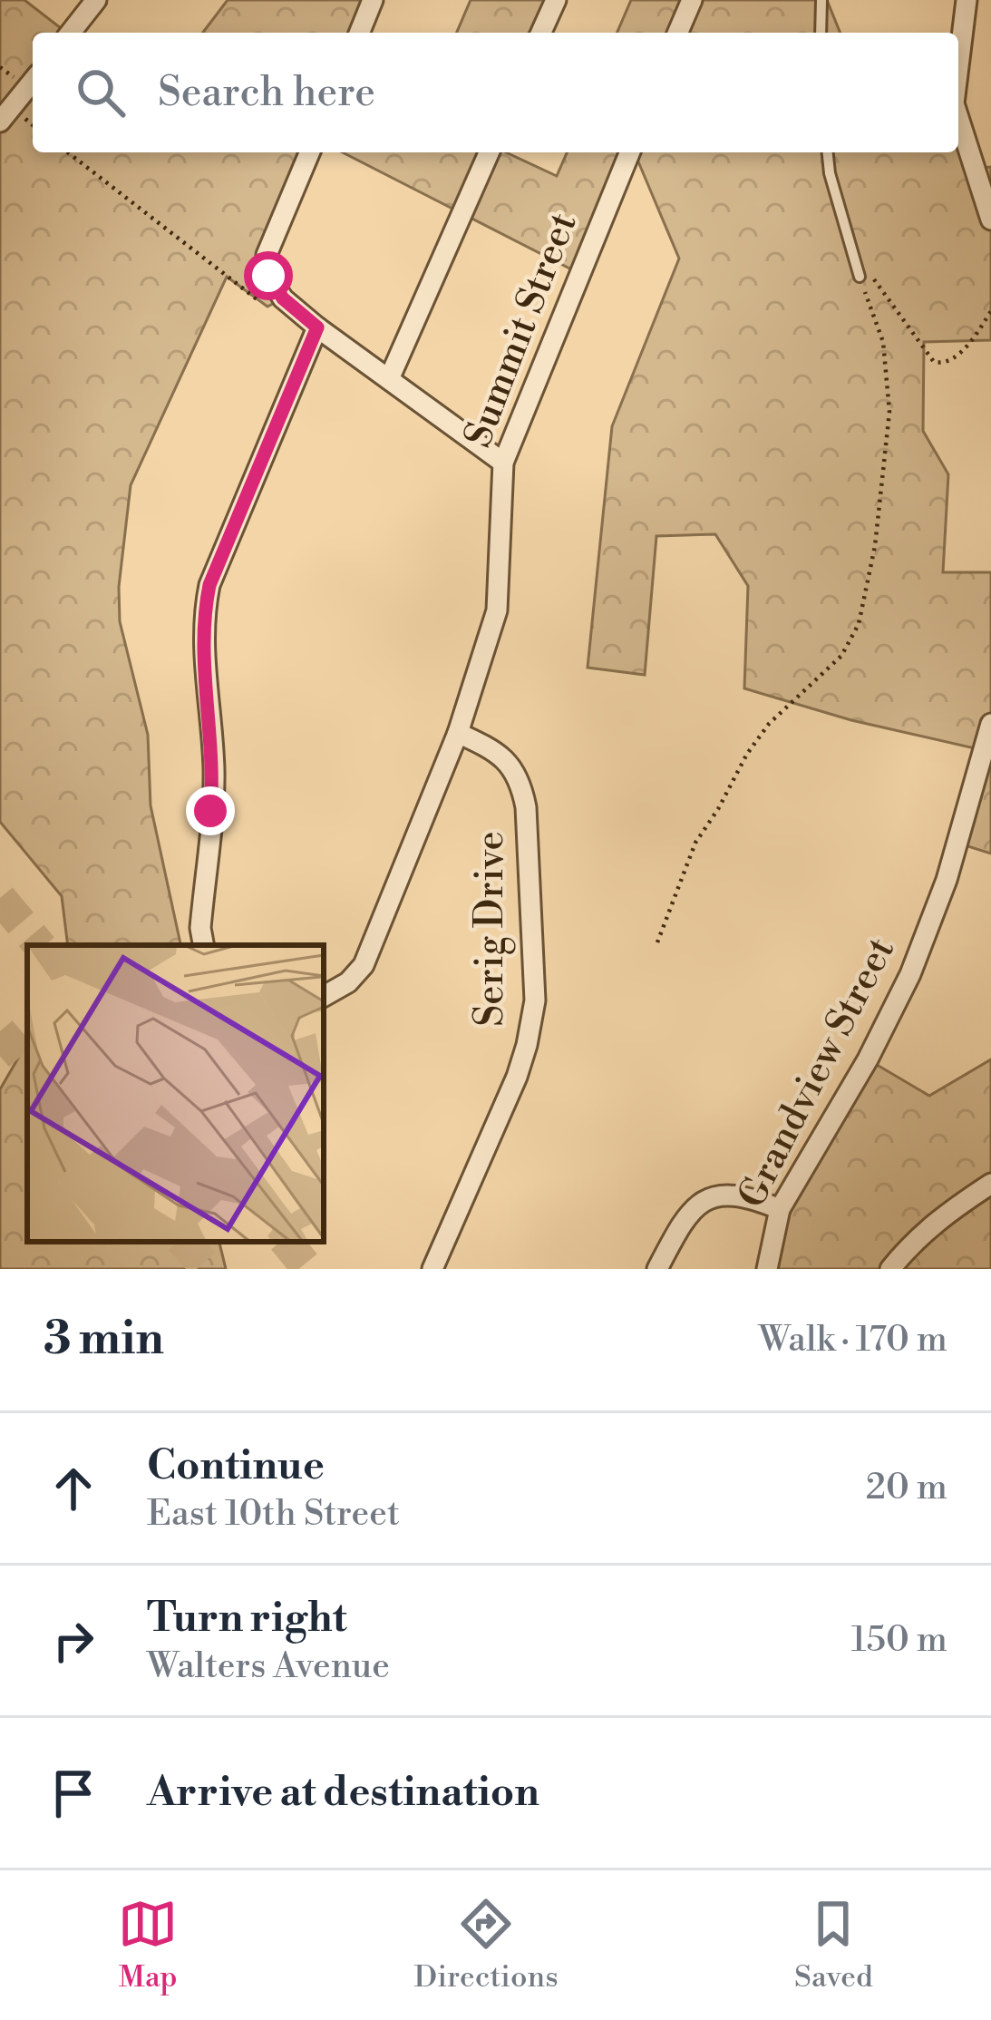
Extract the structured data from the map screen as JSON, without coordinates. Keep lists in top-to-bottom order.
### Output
{
  "streets": {
    "street": ["Summit Street", "Serig Drive", "Grandview Street"]
  },
  "crossings": [
    ["Summit Street", "Serig Drive"]
  ],
  "page": {
    "search": "Search here",
    "heading": ["3 min", "Walk · 170 m"],
    "list": [
      ["Continue", "East 10th Street", "20 m"],
      ["Turn right", "Walters Avenue", "150 m"],
      "Arrive at destination"
    ],
    "nav": ["Map", "Directions", "Saved"]
  }
}
